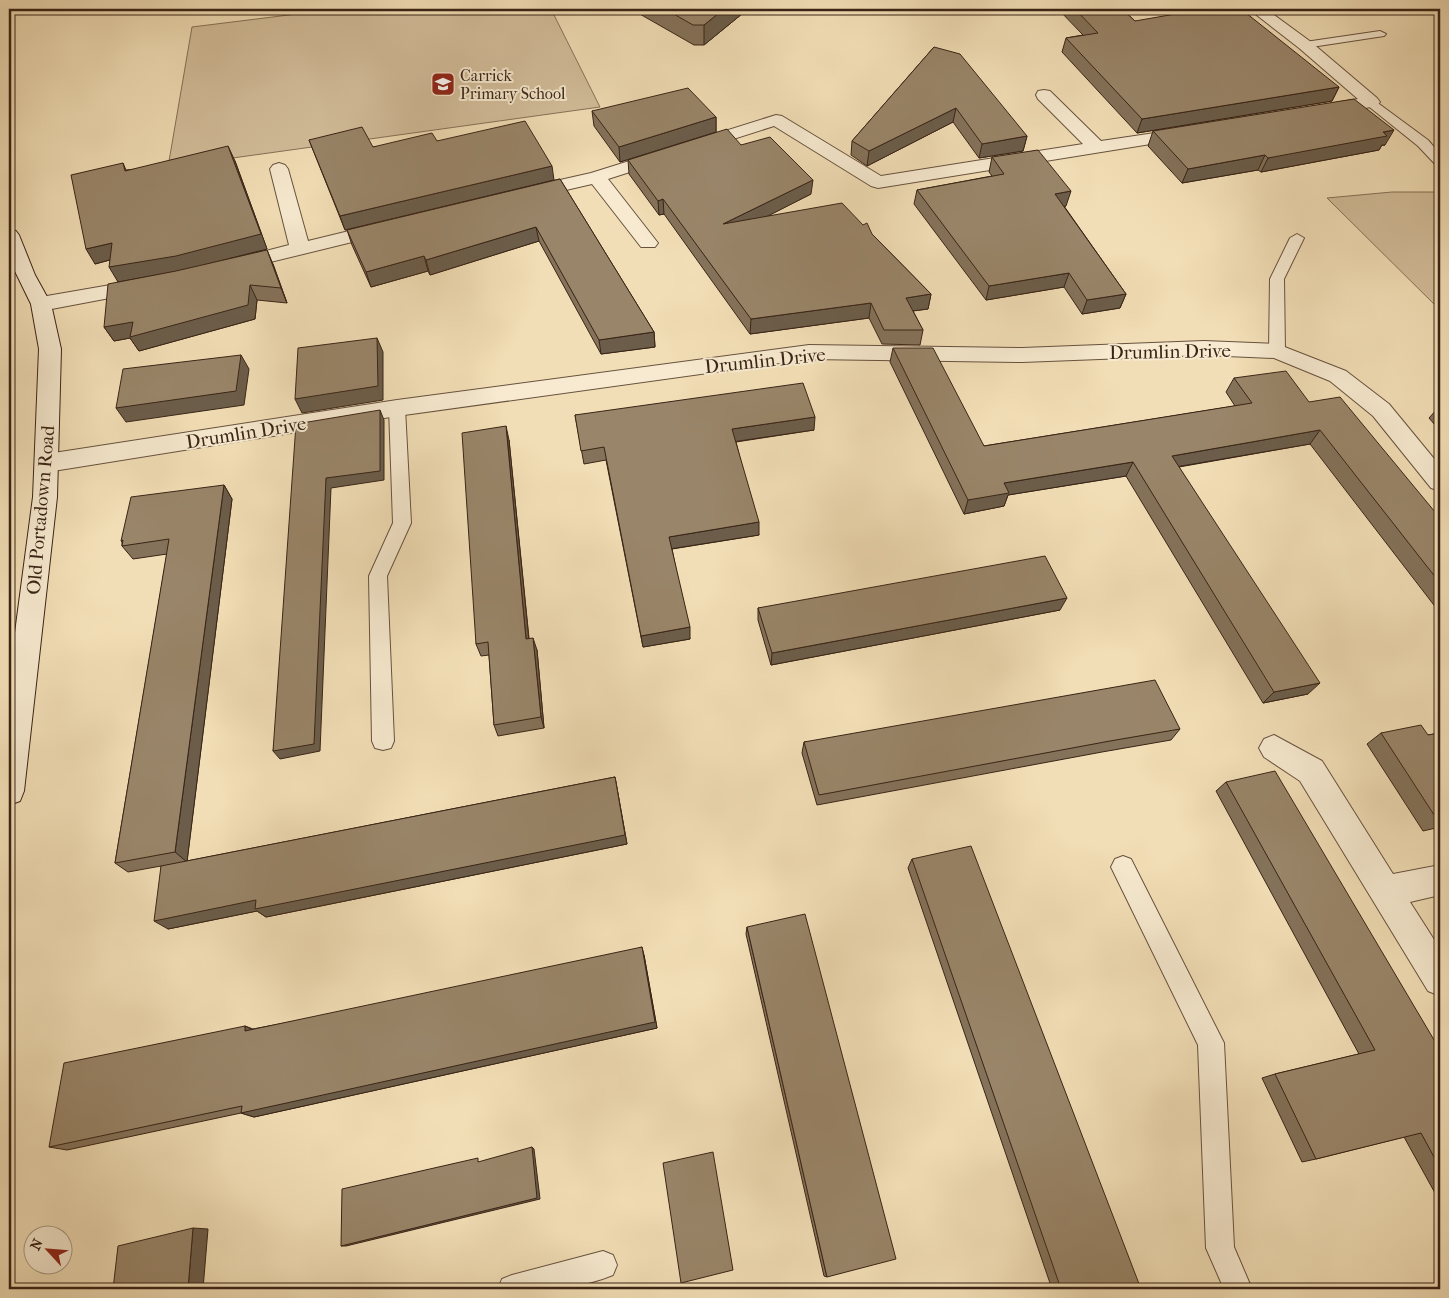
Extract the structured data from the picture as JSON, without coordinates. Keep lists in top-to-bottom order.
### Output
{
  "streets": {
    "street": ["Drumlin Drive", "Old Portadown Road"]
  },
  "crossings": [
    ["Drumlin Drive", "Old Portadown Road"]
  ],
  "places": {
    "school or university": ["Carrick Primary School"]
  },
  "north": "top left"
}
